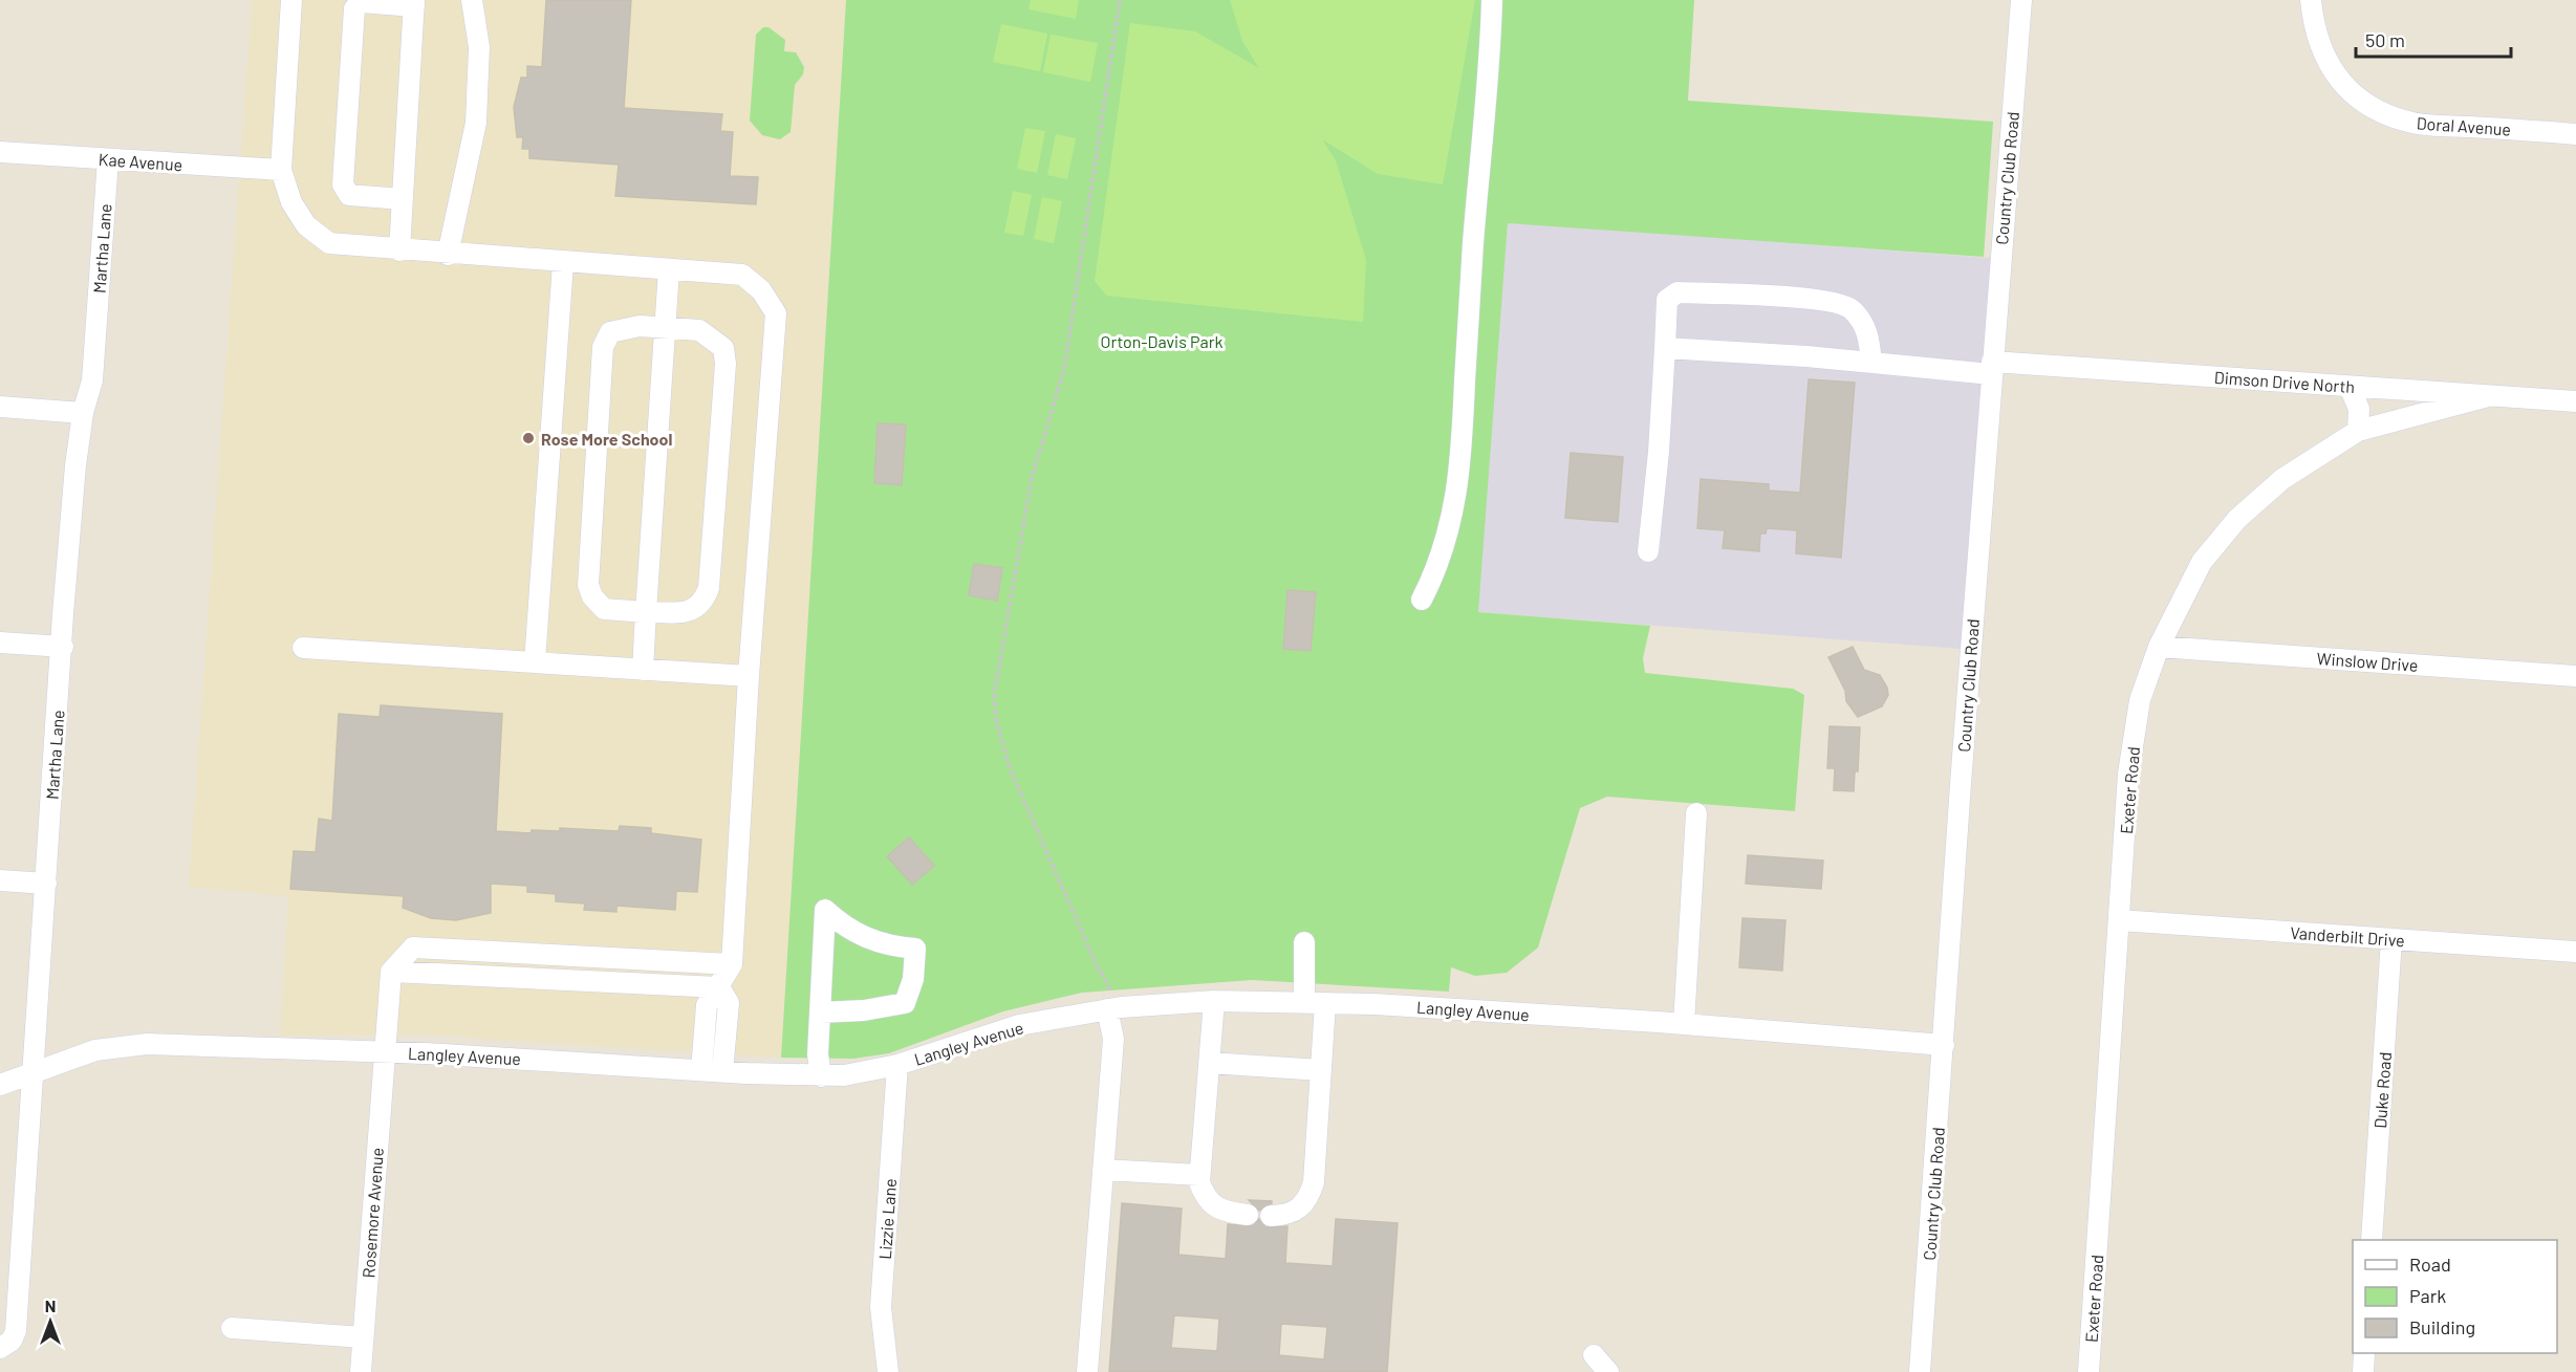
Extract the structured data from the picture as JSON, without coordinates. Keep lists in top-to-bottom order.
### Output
{
  "streets": {
    "street": [
      "Doral Avenue",
      "Kae Avenue",
      "Country Club Road",
      "Martha Lane",
      "Dimson Drive North",
      "Winslow Drive",
      "Exeter Road",
      "Vanderbilt Drive",
      "Langley Avenue",
      "Duke Road",
      "Rosemore Avenue",
      "Lizzie Lane"
    ]
  },
  "crossings": [
    ["Kae Avenue", "Martha Lane"],
    ["Country Club Road", "Dimson Drive North"],
    ["Country Club Road", "Langley Avenue"],
    ["Martha Lane", "Langley Avenue"],
    ["Dimson Drive North", "Exeter Road"],
    ["Winslow Drive", "Exeter Road"],
    ["Exeter Road", "Vanderbilt Drive"],
    ["Vanderbilt Drive", "Duke Road"],
    ["Langley Avenue", "Rosemore Avenue"],
    ["Langley Avenue", "Lizzie Lane"]
  ],
  "parks": ["Orton-Davis Park"],
  "places": ["Rose More School"],
  "legend": ["Road", "Park", "Building"],
  "scale_bar": "50 m",
  "north": "top"
}
